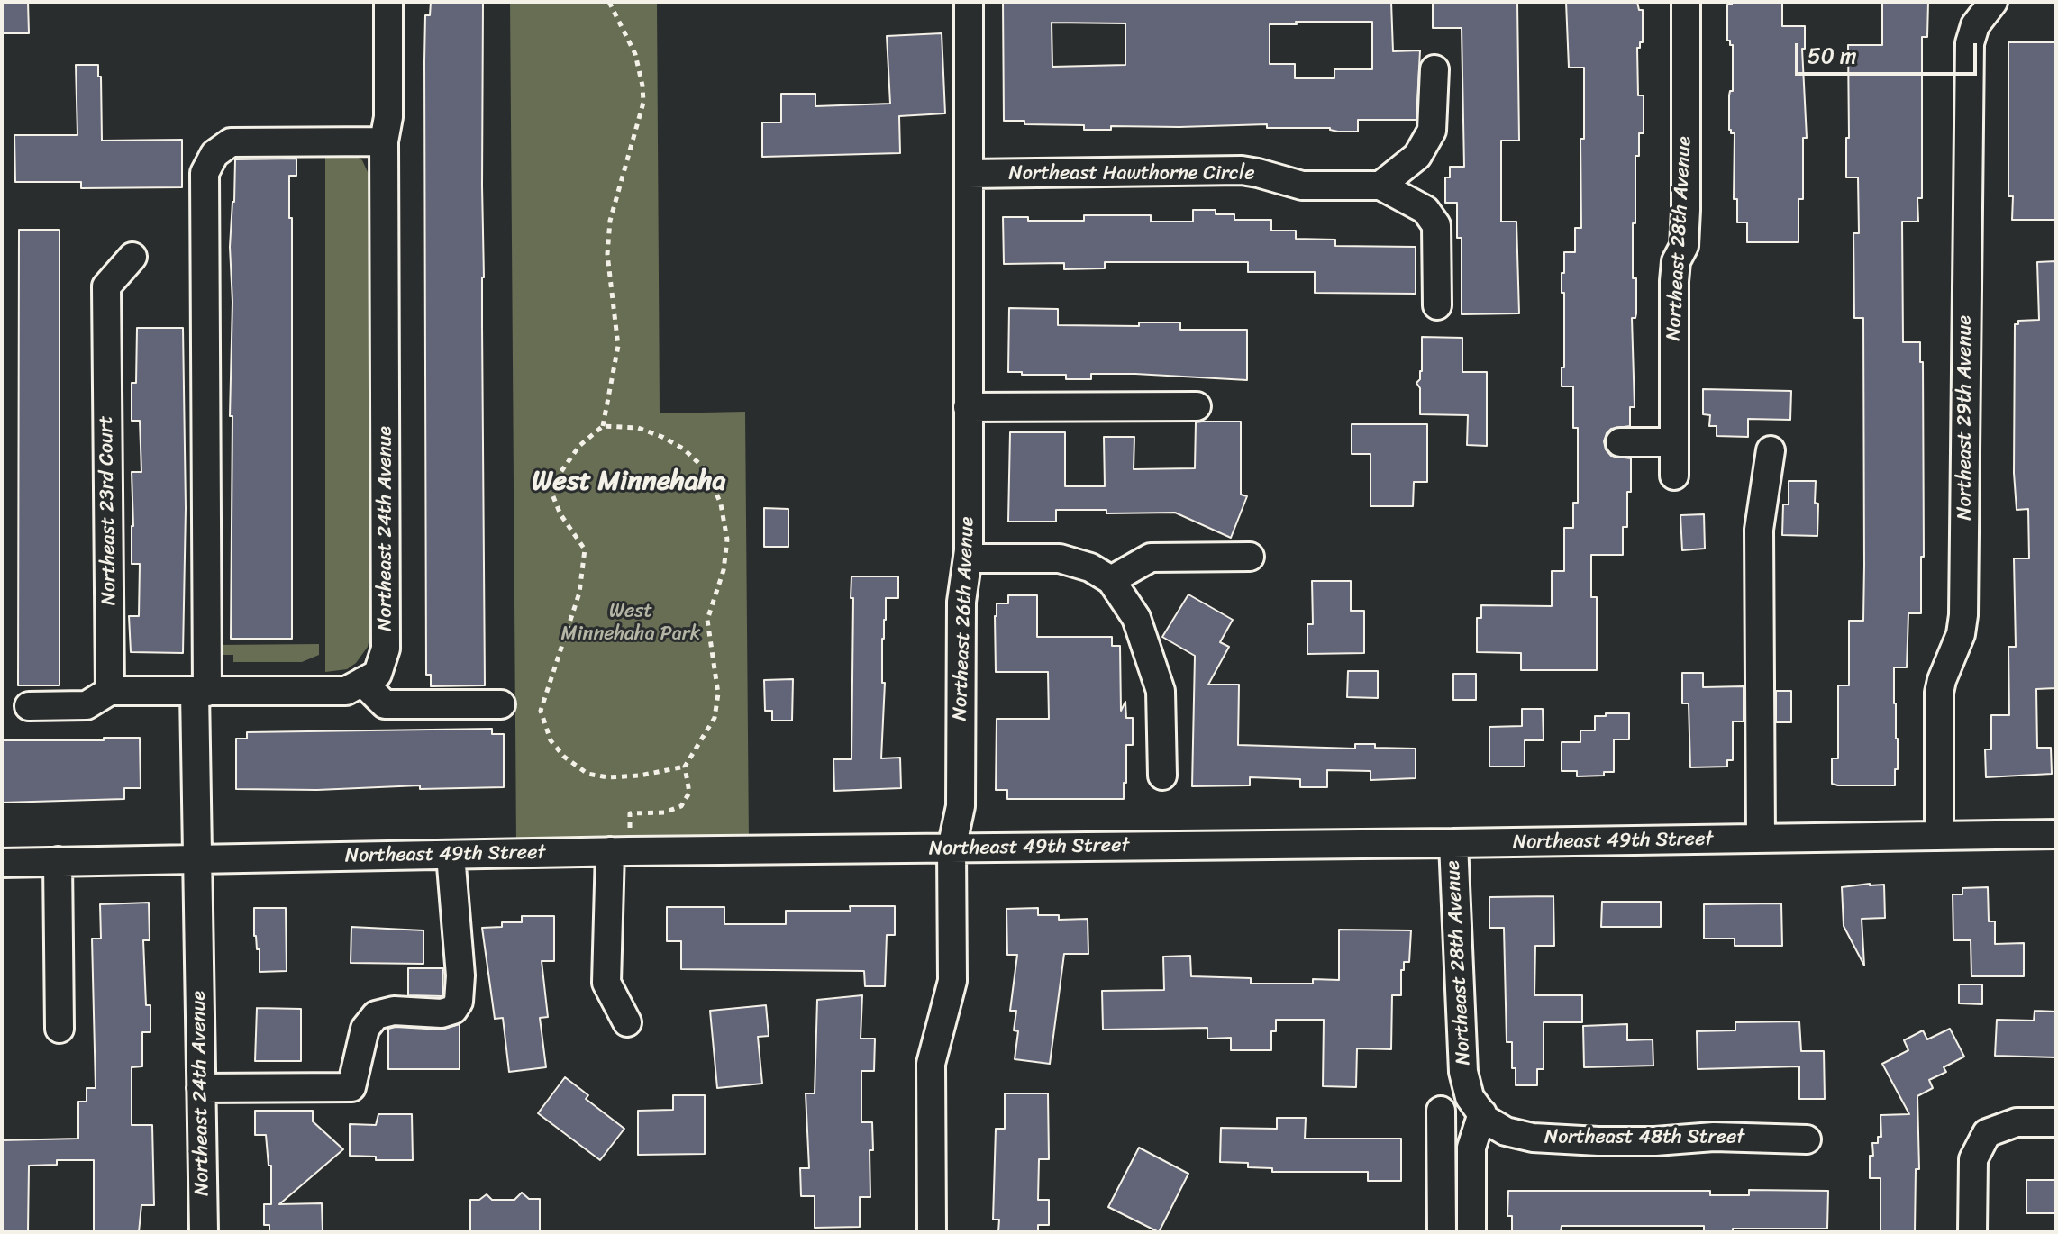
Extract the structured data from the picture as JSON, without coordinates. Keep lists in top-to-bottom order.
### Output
{
  "streets": {
    "street": [
      "Northeast Hawthorne Circle",
      "Northeast 28th Avenue",
      "Northeast 29th Avenue",
      "Northeast 23rd Court",
      "Northeast 24th Avenue",
      "Northeast 26th Avenue",
      "Northeast 49th Street",
      "Northeast 48th Street"
    ]
  },
  "crossings": [
    ["Northeast Hawthorne Circle", "Northeast 26th Avenue"],
    ["Northeast 28th Avenue", "Northeast 49th Street"],
    ["Northeast 28th Avenue", "Northeast 48th Street"],
    ["Northeast 29th Avenue", "Northeast 49th Street"],
    ["Northeast 24th Avenue", "Northeast 49th Street"],
    ["Northeast 26th Avenue", "Northeast 49th Street"]
  ],
  "districts": ["West Minnehaha"],
  "parks": ["West Minnehaha Park"],
  "scale_bar": "50 m"
}
